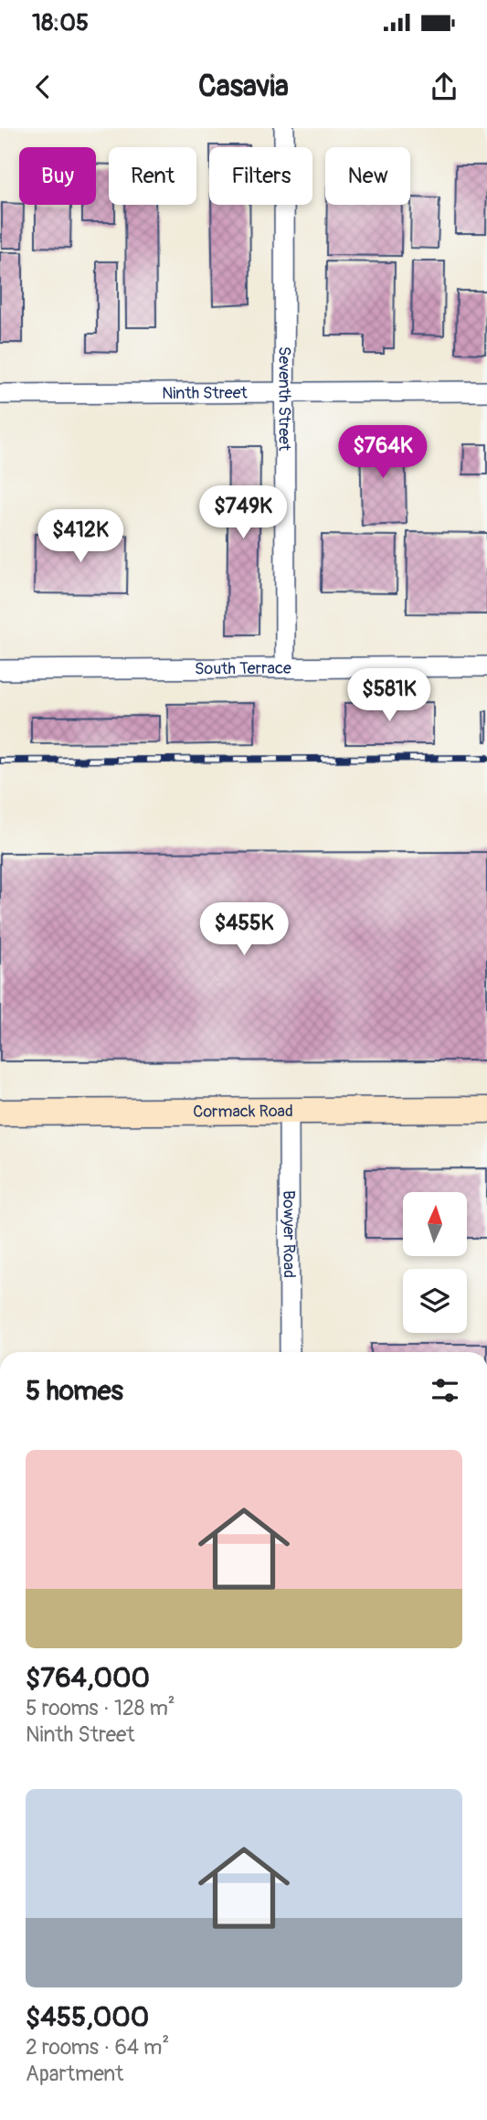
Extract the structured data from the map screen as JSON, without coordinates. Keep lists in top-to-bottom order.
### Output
{
  "streets": {
    "street": [
      "Ninth Street",
      "Seventh Street",
      "South Terrace",
      "Cormack Road",
      "Bowyer Road"
    ]
  },
  "crossings": [
    ["Ninth Street", "Seventh Street"],
    ["Seventh Street", "South Terrace"],
    ["Cormack Road", "Bowyer Road"]
  ],
  "north": "top",
  "page": {
    "status": "18:05",
    "header": "Casavia",
    "chip": [
      "Buy",
      "Rent",
      "Filters",
      "New"
    ],
    "price": [
      "$764K",
      "$749K",
      "$412K",
      "$581K",
      "$455K"
    ],
    "heading": "5 homes",
    "list": [
      {
        "name": "$764,000",
        "note": "5 rooms · 128 m² · Ninth Street"
      },
      {
        "name": "$455,000",
        "note": "2 rooms · 64 m² · Apartment"
      }
    ]
  }
}
